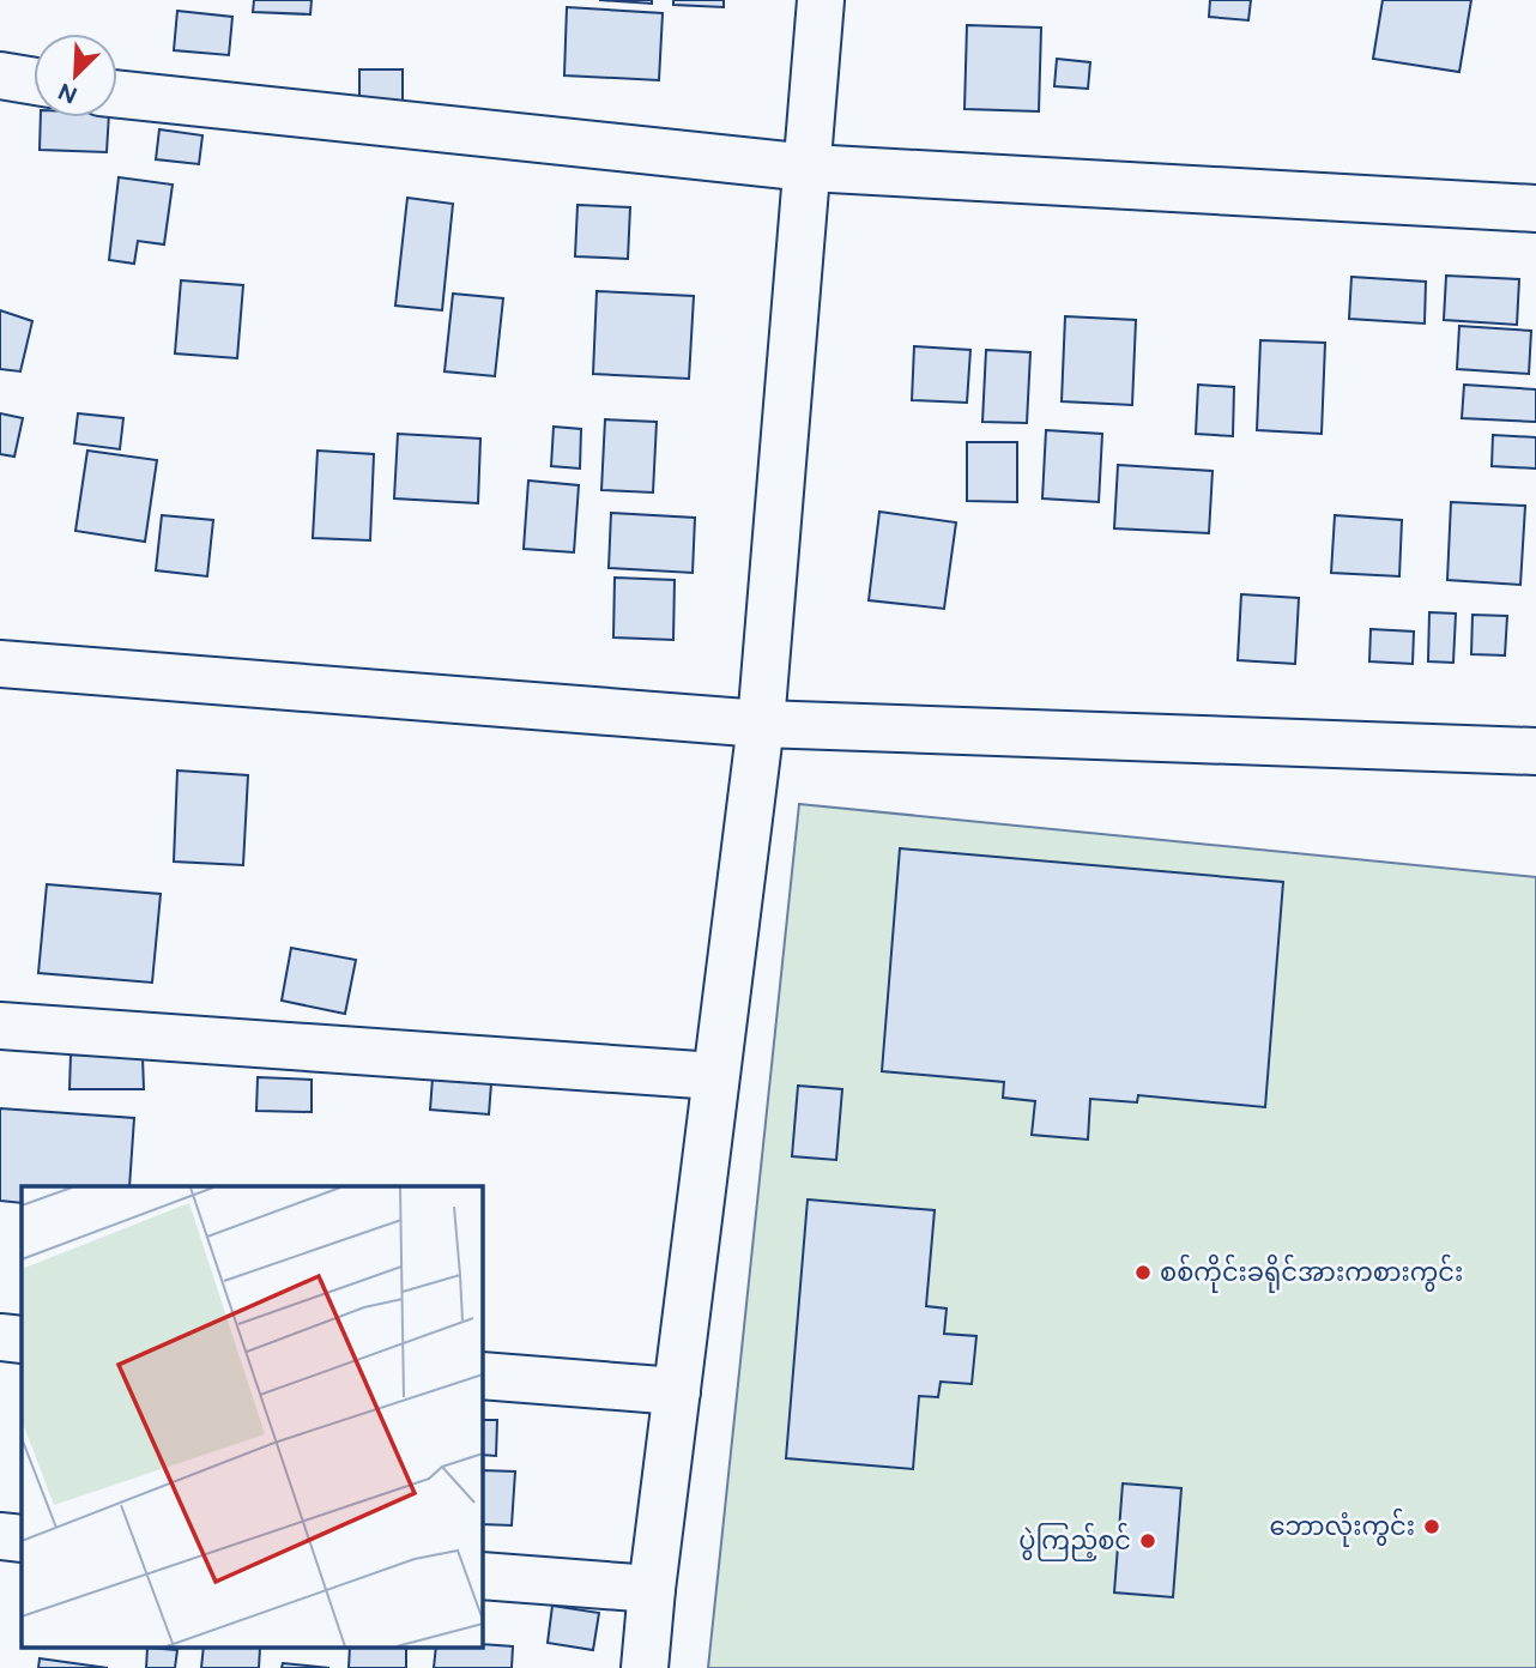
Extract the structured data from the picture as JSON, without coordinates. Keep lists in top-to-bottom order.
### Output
{
  "places": ["စစ်ကိုင်းခရိုင်အားကစားကွင်း", "ဘောလုံးကွင်း", "ပွဲကြည့်စင်"],
  "north": "bottom left"
}
